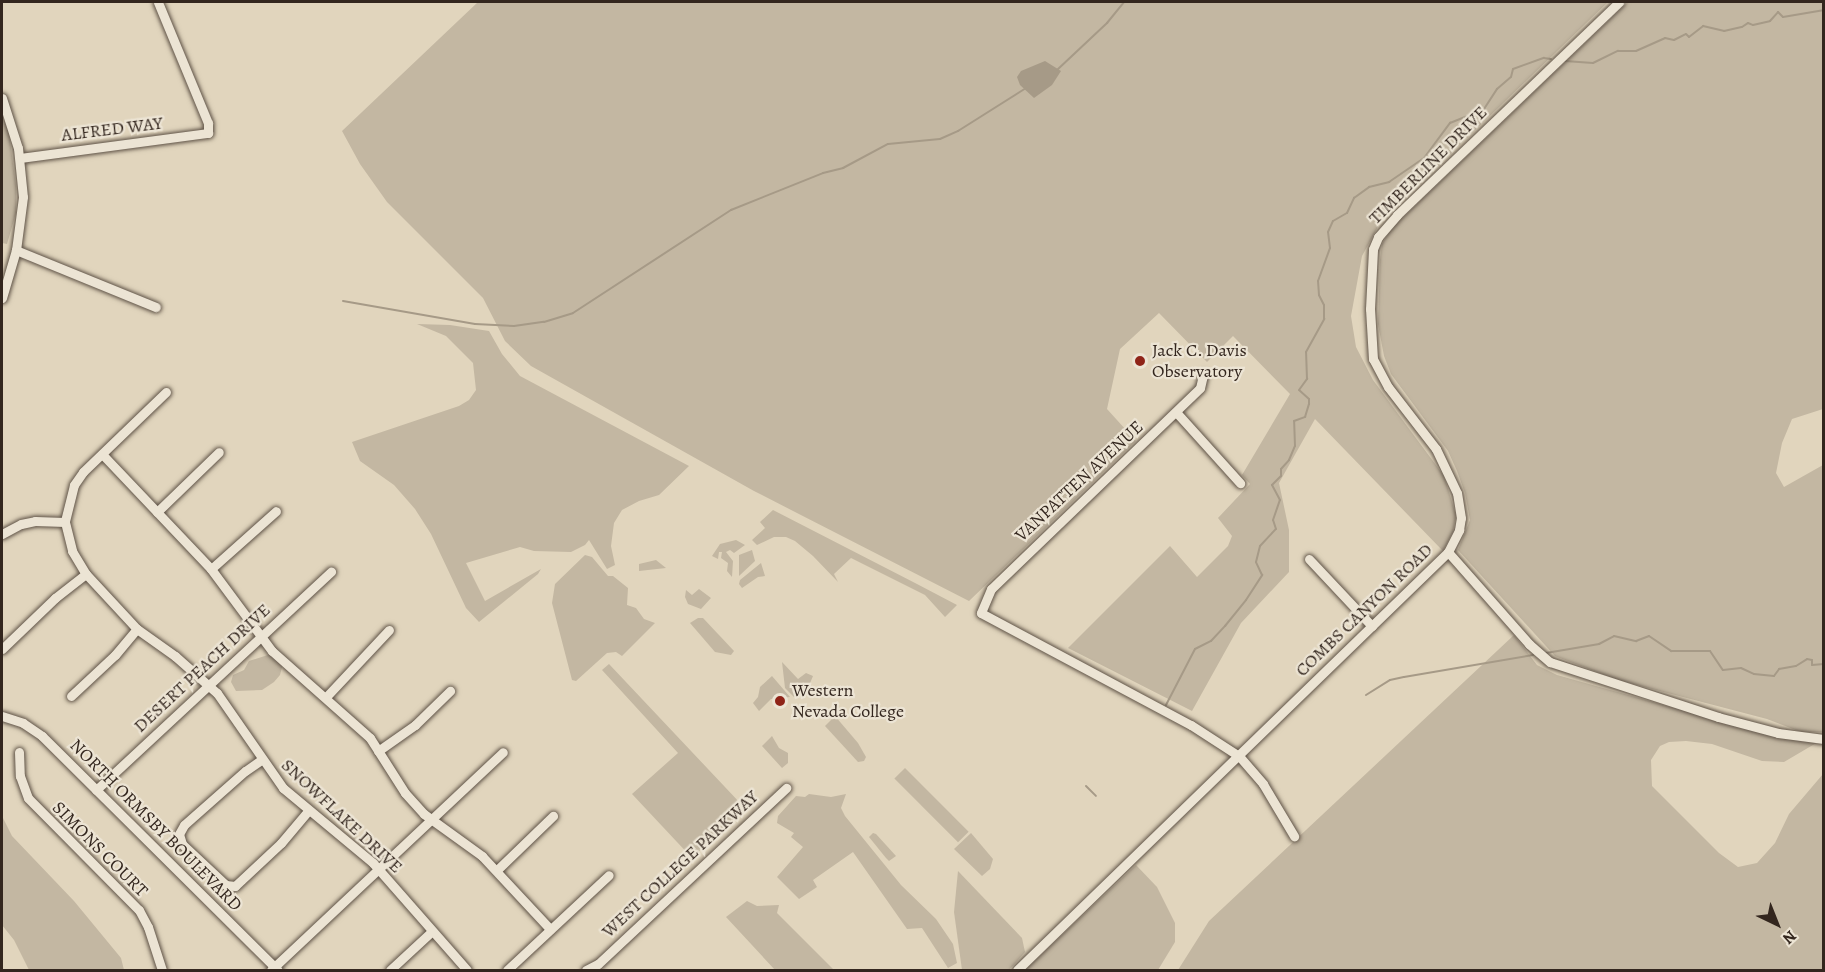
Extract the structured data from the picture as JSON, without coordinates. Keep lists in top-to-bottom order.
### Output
{
  "streets": {
    "street": [
      "ALFRED WAY",
      "TIMBERLINE DRIVE",
      "VANPATTEN AVENUE",
      "COMBS CANYON ROAD",
      "DESERT PEACH DRIVE",
      "SNOWFLAKE DRIVE",
      "NORTH ORMSBY BOULEVARD",
      "SIMONS COURT",
      "WEST COLLEGE PARKWAY"
    ]
  },
  "crossings": [
    ["TIMBERLINE DRIVE", "COMBS CANYON ROAD"],
    ["VANPATTEN AVENUE", "COMBS CANYON ROAD"],
    ["DESERT PEACH DRIVE", "SNOWFLAKE DRIVE"],
    ["DESERT PEACH DRIVE", "NORTH ORMSBY BOULEVARD"]
  ],
  "places": ["Jack C. Davis Observatory", "Western Nevada College"],
  "north": "bottom right"
}
